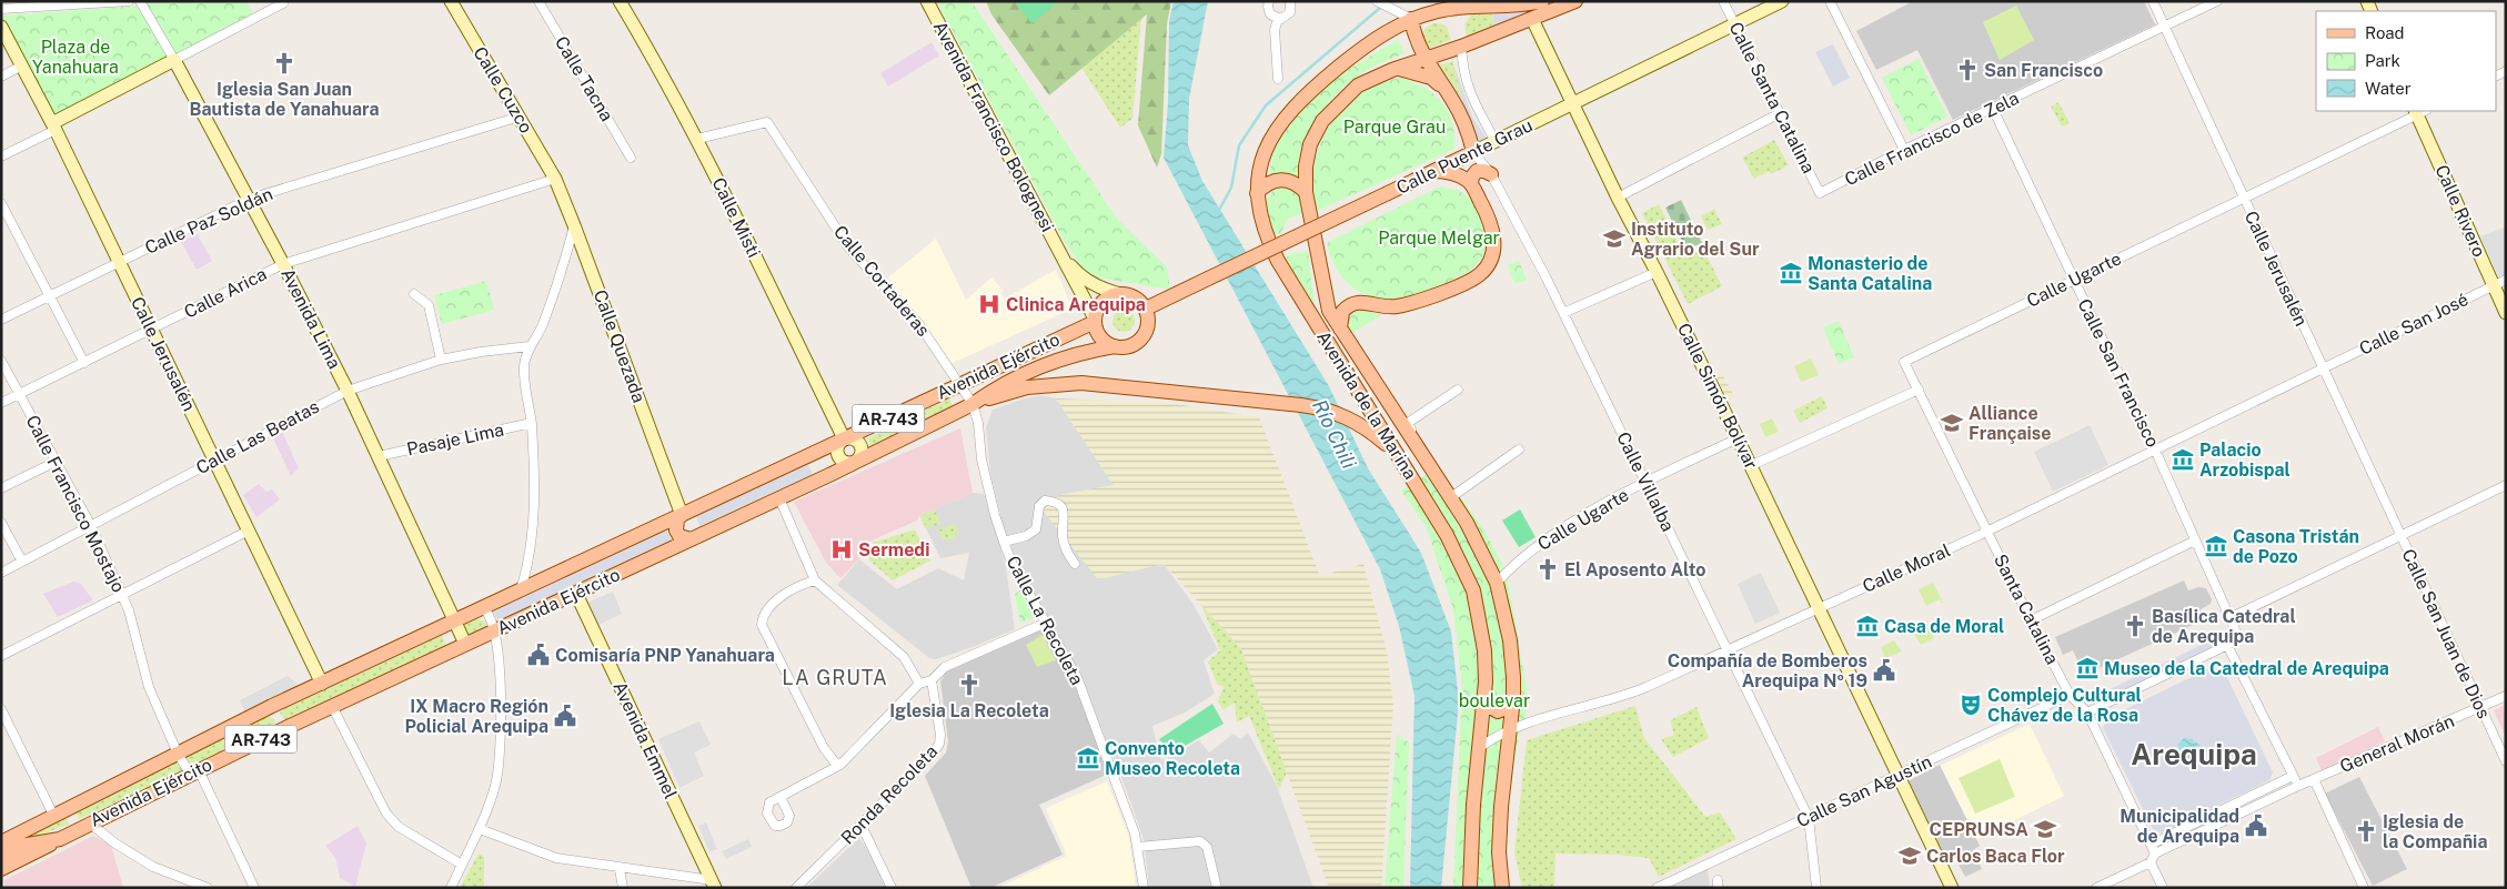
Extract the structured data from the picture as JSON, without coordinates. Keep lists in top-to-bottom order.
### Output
{
  "streets": {
    "main road": [
      "Calle Puente Grau",
      "Avenida Ejército",
      "Avenida de la Marina",
      "AR-743"
    ],
    "street": [
      "Calle Tacna",
      "Calle Cuzco",
      "Calle Santa Catalina",
      "Avenida Francisco Bolognesi",
      "Calle Francisco de Zela",
      "Calle Rivero",
      "Calle Misti",
      "Calle Paz Soldán",
      "Calle Jerusalén",
      "Calle Ugarte",
      "Calle Cortaderas",
      "Calle Arica",
      "Avenida Lima",
      "Calle San José",
      "Calle Quezada",
      "Calle San Francisco",
      "Calle Simón Bolívar",
      "Calle Las Beatas",
      "Pasaje Lima",
      "Calle Villalba",
      "Calle Francisco Mostajo",
      "Calle Moral",
      "Santa Catalina",
      "Calle La Recoleta",
      "Calle San Juan de Dios",
      "Avenida Emmel",
      "General Morán",
      "Calle San Agustín",
      "Ronda Recoleta"
    ]
  },
  "crossings": [
    ["Calle Cuzco", "Calle Paz Soldán"],
    ["Calle Cuzco", "Calle Arica"],
    ["Calle Cuzco", "Calle Quezada"],
    ["Calle Santa Catalina", "Calle Francisco de Zela"],
    ["Calle Santa Catalina", "Calle Puente Grau"],
    ["Avenida Francisco Bolognesi", "Calle Puente Grau"],
    ["Avenida Francisco Bolognesi", "Avenida Ejército"],
    ["Avenida Francisco Bolognesi", "AR-743"],
    ["Calle Francisco de Zela", "Calle Jerusalén"],
    ["Calle Francisco de Zela", "Calle San Francisco"],
    ["Calle Puente Grau", "Avenida Ejército"],
    ["Calle Puente Grau", "Calle Simón Bolívar"],
    ["Calle Puente Grau", "AR-743"],
    ["Calle Puente Grau", "Calle Villalba"],
    ["Calle Rivero", "Calle Ugarte"],
    ["Calle Rivero", "Calle San José"],
    ["Calle Misti", "Calle Cortaderas"],
    ["Calle Misti", "Avenida Ejército"],
    ["Calle Paz Soldán", "Calle Jerusalén"],
    ["Calle Paz Soldán", "Avenida Lima"],
    ["Calle Jerusalén", "Calle Ugarte"],
    ["Calle Jerusalén", "Calle Arica"],
    ["Calle Jerusalén", "Calle San José"],
    ["Calle Jerusalén", "Avenida Ejército"],
    ["Calle Jerusalén", "Calle Las Beatas"],
    ["Calle Jerusalén", "Calle Moral"],
    ["Calle Jerusalén", "Calle San Juan de Dios"],
    ["Calle Ugarte", "Calle San Francisco"],
    ["Calle Ugarte", "Calle Simón Bolívar"],
    ["Calle Ugarte", "Avenida de la Marina"],
    ["Calle Ugarte", "Calle Villalba"],
    ["Calle Cortaderas", "Avenida Ejército"],
    ["Calle Cortaderas", "Calle La Recoleta"],
    ["Calle Arica", "Avenida Lima"],
    ["Calle Arica", "Calle Quezada"],
    ["Calle Arica", "Calle Francisco Mostajo"],
    ["Avenida Lima", "Avenida Ejército"],
    ["Avenida Lima", "Calle Las Beatas"],
    ["Avenida Lima", "Pasaje Lima"],
    ["Calle San José", "Calle Moral"],
    ["Calle Quezada", "Avenida Ejército"],
    ["Avenida Ejército", "AR-743"],
    ["Avenida Ejército", "Calle Francisco Mostajo"],
    ["Avenida Ejército", "Calle La Recoleta"],
    ["Avenida Ejército", "Avenida Emmel"],
    ["Calle San Francisco", "Calle Moral"],
    ["Calle Simón Bolívar", "Avenida de la Marina"],
    ["Calle Simón Bolívar", "Calle Moral"],
    ["Calle Simón Bolívar", "Calle San Agustín"],
    ["Avenida de la Marina", "Calle Moral"],
    ["Calle Las Beatas", "Calle Francisco Mostajo"],
    ["Calle Villalba", "Calle Moral"],
    ["Calle Villalba", "Calle San Agustín"],
    ["Calle Moral", "Santa Catalina"],
    ["Santa Catalina", "General Morán"],
    ["Santa Catalina", "Calle San Agustín"],
    ["Calle San Juan de Dios", "General Morán"]
  ],
  "districts": ["LA GRUTA", "Arequipa"],
  "water": ["Río Chili"],
  "parks": [
    "Plaza de Yanahuara",
    "Parque Grau",
    "Parque Melgar",
    "boulevar"
  ],
  "places": {
    "church": [
      "Iglesia San Juan Bautista de Yanahuara",
      "San Francisco",
      "El Aposento Alto",
      "Basílica Catedral de Arequipa",
      "Iglesia La Recoleta",
      "Iglesia de la Compañia"
    ],
    "school or university": [
      "Instituto Agrario del Sur",
      "Alliance Française",
      "CEPRUNSA",
      "Carlos Baca Flor"
    ],
    "museum": [
      "Monasterio de Santa Catalina",
      "Palacio Arzobispal",
      "Casona Tristán de Pozo",
      "Casa de Moral",
      "Museo de la Catedral de Arequipa",
      "Convento Museo Recoleta"
    ],
    "hospital": ["Clinica Arequipa", "Sermedi"],
    "public building": [
      "Comisaría PNP Yanahuara",
      "Compañía de Bomberos Arequipa Nº 19",
      "IX Macro Región Policial Arequipa",
      "Municipalidad de Arequipa"
    ],
    "theatre": ["Complejo Cultural Chávez de la Rosa"]
  },
  "legend": ["Road", "Park", "Water"]
}
